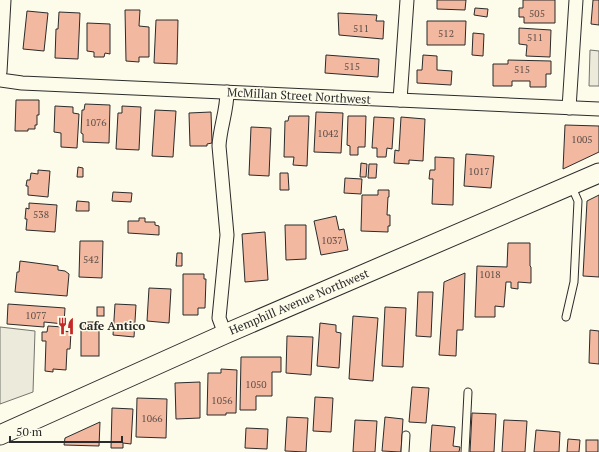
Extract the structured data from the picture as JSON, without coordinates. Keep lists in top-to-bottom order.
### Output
{
  "streets": {
    "street": ["McMillan Street Northwest", "Hemphill Avenue Northwest"]
  },
  "places": {
    "restaurant": ["Cafe Antico"]
  },
  "house_numbers": [
    "505",
    "511",
    "512",
    "511",
    "515",
    "515",
    "1076",
    "1042",
    "1005",
    "1017",
    "538",
    "1037",
    "542",
    "1018",
    "1077",
    "1050",
    "1056",
    "1066"
  ],
  "scale_bar": "50 m"
}
